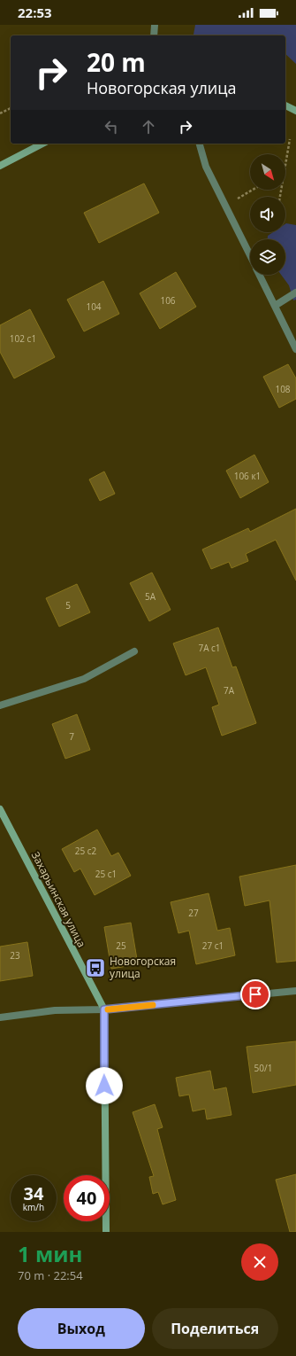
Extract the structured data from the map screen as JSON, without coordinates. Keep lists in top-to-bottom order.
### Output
{
  "streets": {
    "street": ["Захарьинская улица"]
  },
  "places": {
    "bus stop": ["Новогорская улица"]
  },
  "house_numbers": [
    "106",
    "104",
    "102 с1",
    "108",
    "106 к1",
    "5А",
    "5",
    "7А с1",
    "7А",
    "7",
    "25 с2",
    "25 с1",
    "27",
    "25",
    "27 с1",
    "23",
    "50/1"
  ],
  "north": "bottom right",
  "page": {
    "status": "22:53",
    "turn": ["20 m", "Новогорская улица"],
    "speed": "34 km/h",
    "limit": "40",
    "heading": ["1 мин", "70 m · 22:54"],
    "buttons": ["Выход", "Поделиться"]
  }
}
